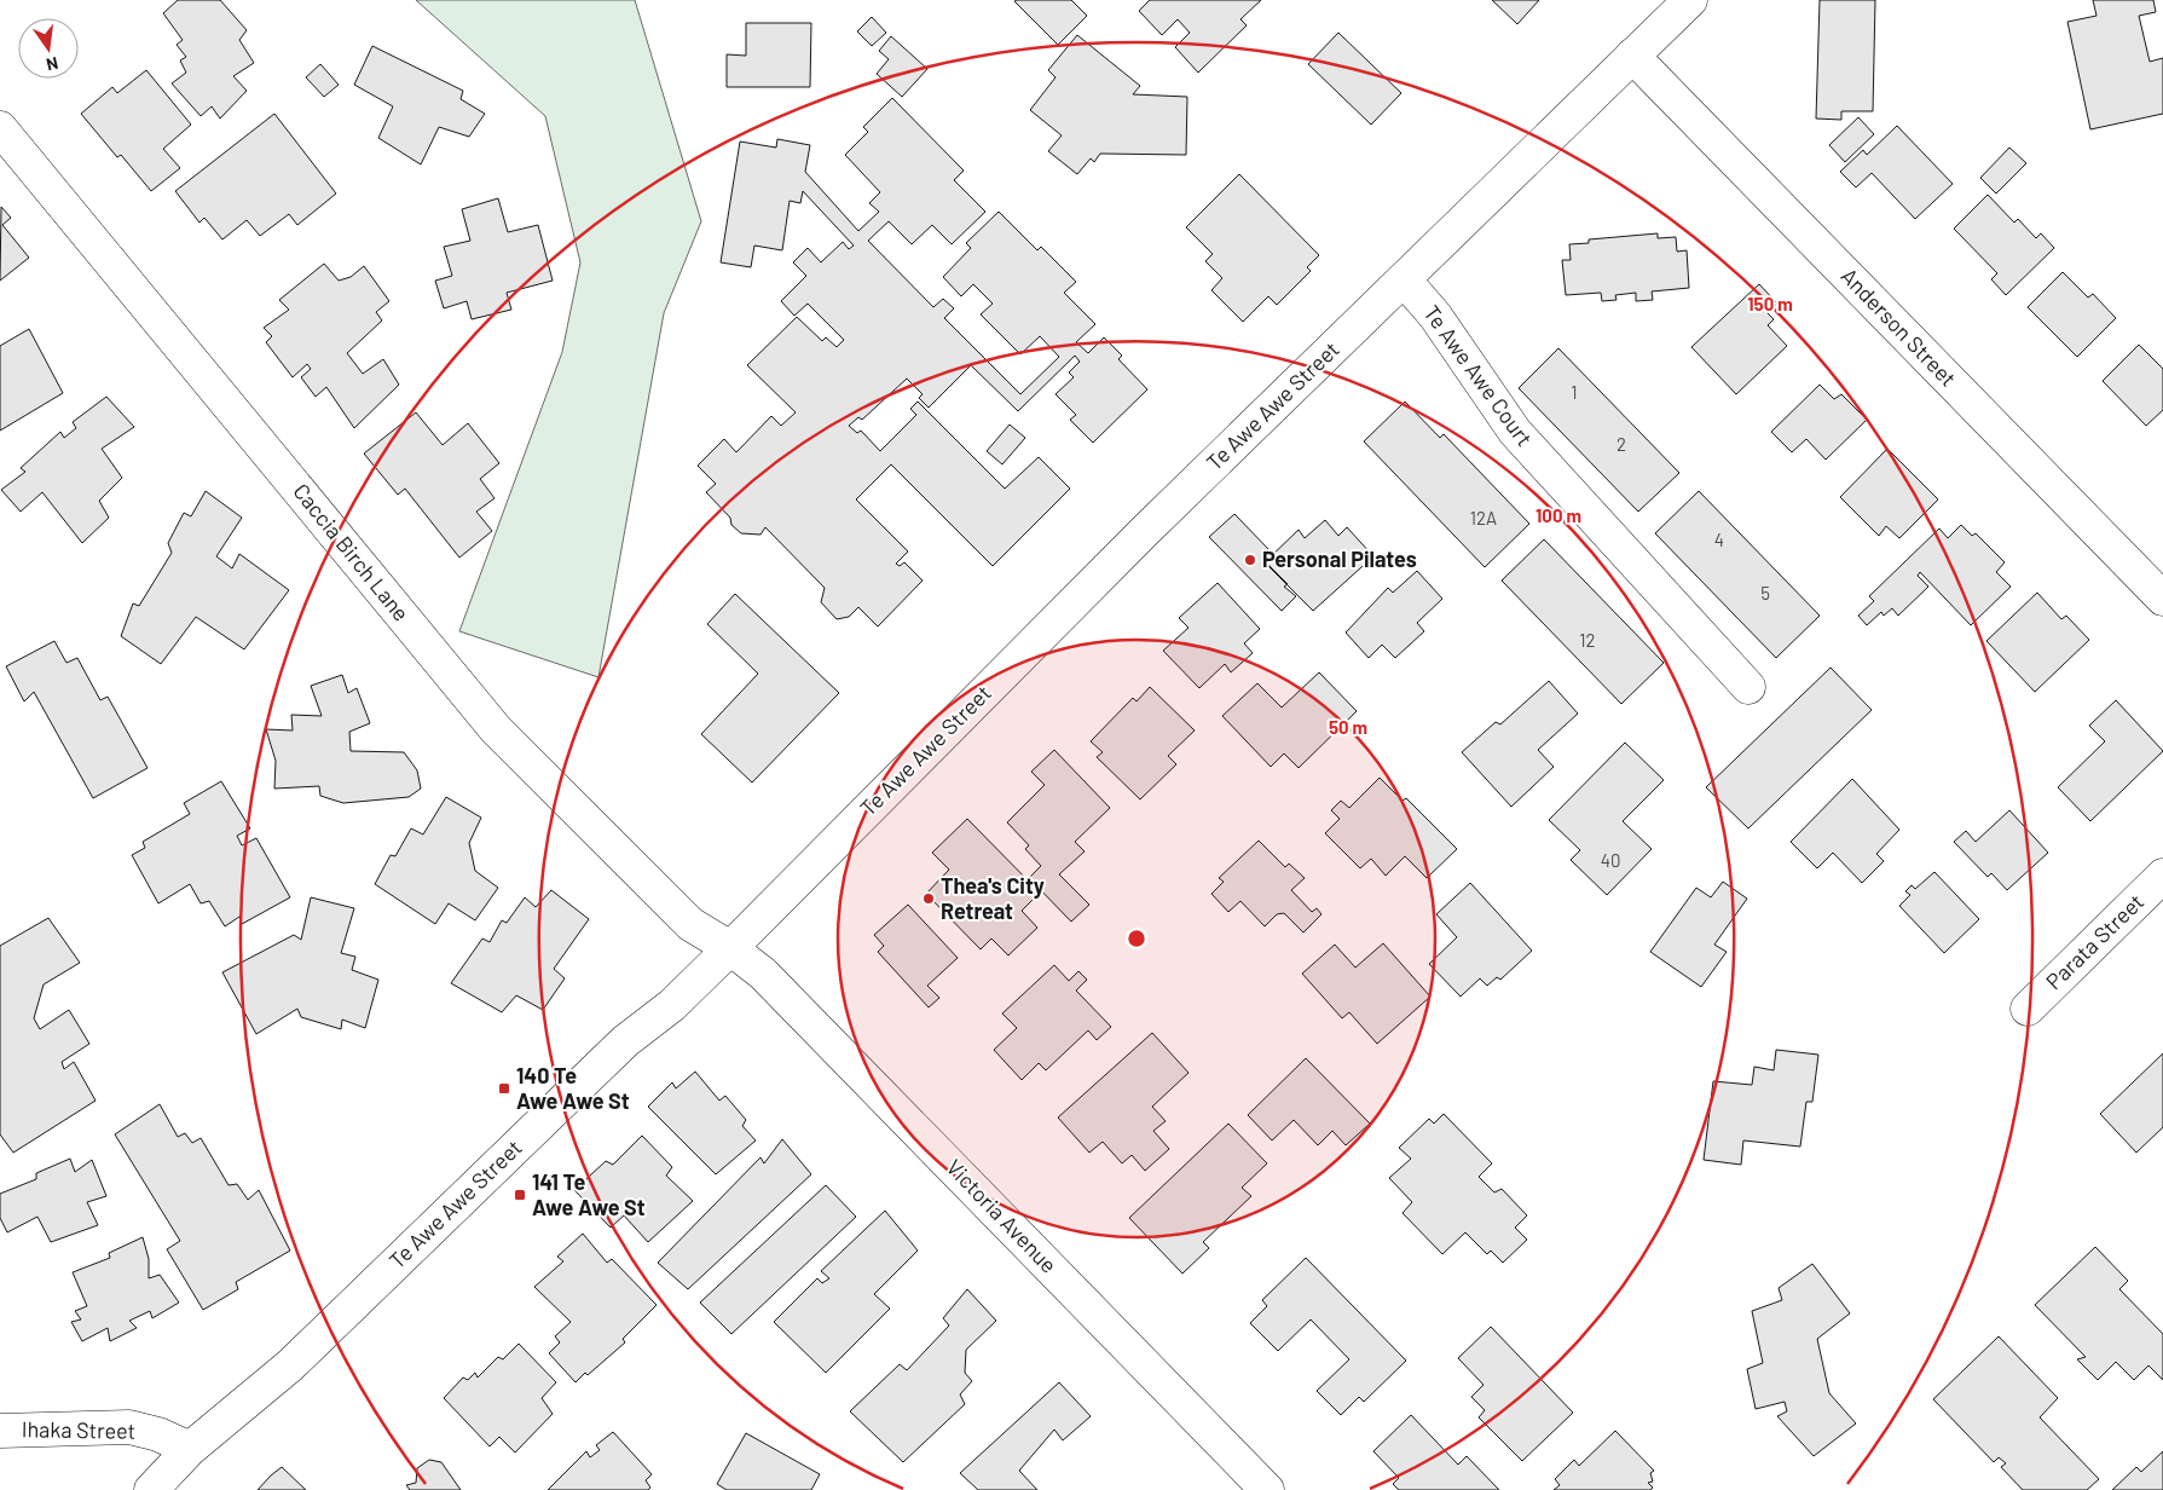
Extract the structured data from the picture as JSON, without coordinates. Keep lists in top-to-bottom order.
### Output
{
  "streets": {
    "street": [
      "Anderson Street",
      "Te Awe Awe Court",
      "Te Awe Awe Street",
      "Caccia Birch Lane",
      "Parata Street",
      "Victoria Avenue",
      "Ihaka Street"
    ]
  },
  "crossings": [
    ["Anderson Street", "Te Awe Awe Street"],
    ["Te Awe Awe Court", "Te Awe Awe Street"],
    ["Te Awe Awe Street", "Caccia Birch Lane"],
    ["Te Awe Awe Street", "Victoria Avenue"],
    ["Te Awe Awe Street", "Ihaka Street"],
    ["Caccia Birch Lane", "Victoria Avenue"]
  ],
  "places": {
    "other": ["Personal Pilates", "Thea's City Retreat"],
    "transit": ["140 Te Awe Awe St", "141 Te Awe Awe St"]
  },
  "house_numbers": [
    "1",
    "2",
    "12A",
    "4",
    "5",
    "12",
    "40"
  ],
  "north": "bottom",
  "rings": ["150 m", "100 m", "50 m"]
}
